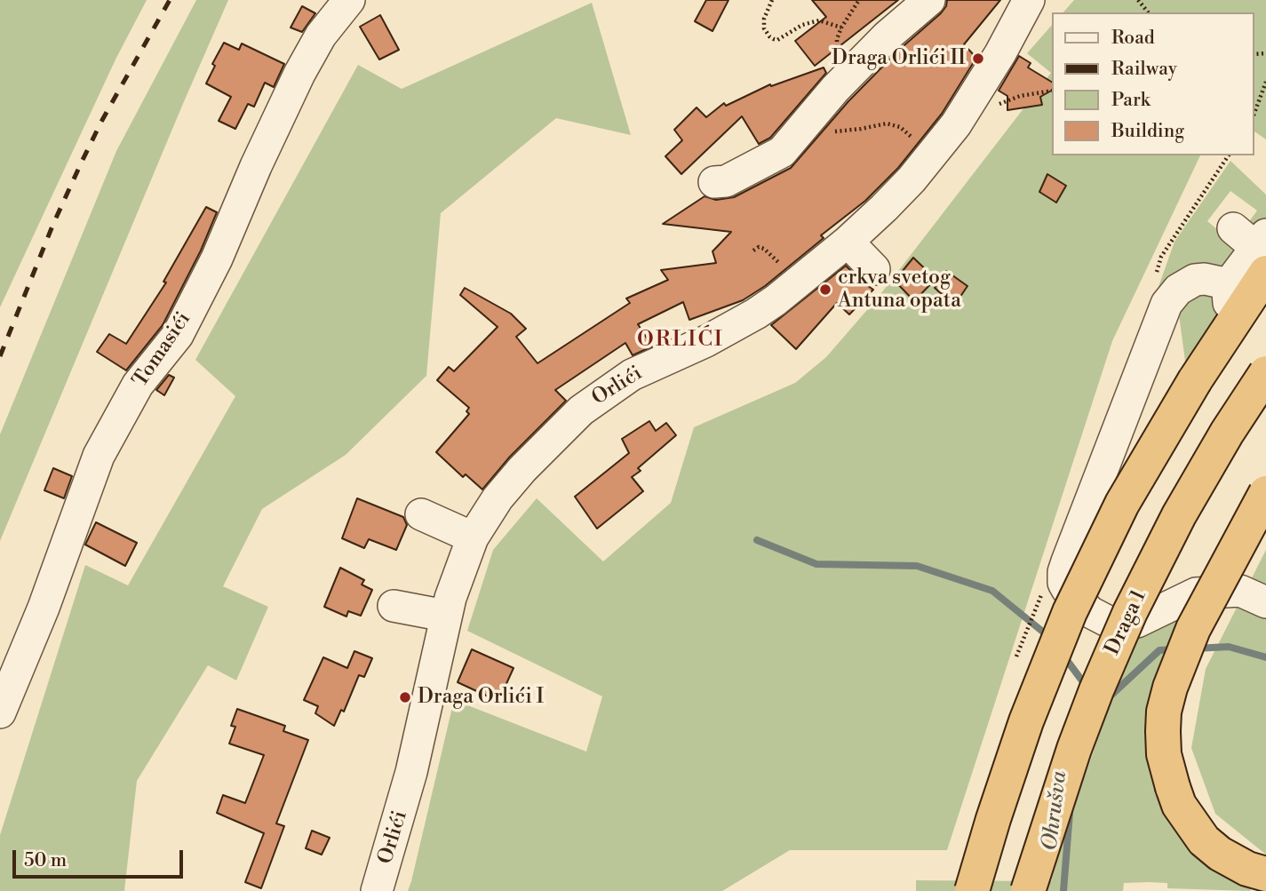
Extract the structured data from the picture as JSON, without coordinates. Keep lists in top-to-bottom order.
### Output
{
  "streets": {
    "highway": ["Draga 1"],
    "street": ["Tomasići", "Orlići"]
  },
  "districts": ["ORLIĆI"],
  "water": ["Ohrušva"],
  "places": ["Draga Orlići II", "crkva svetog Antuna opata", "Draga Orlići I"],
  "legend": [
    "Road",
    "Railway",
    "Park",
    "Building"
  ],
  "scale_bar": "50 m"
}
